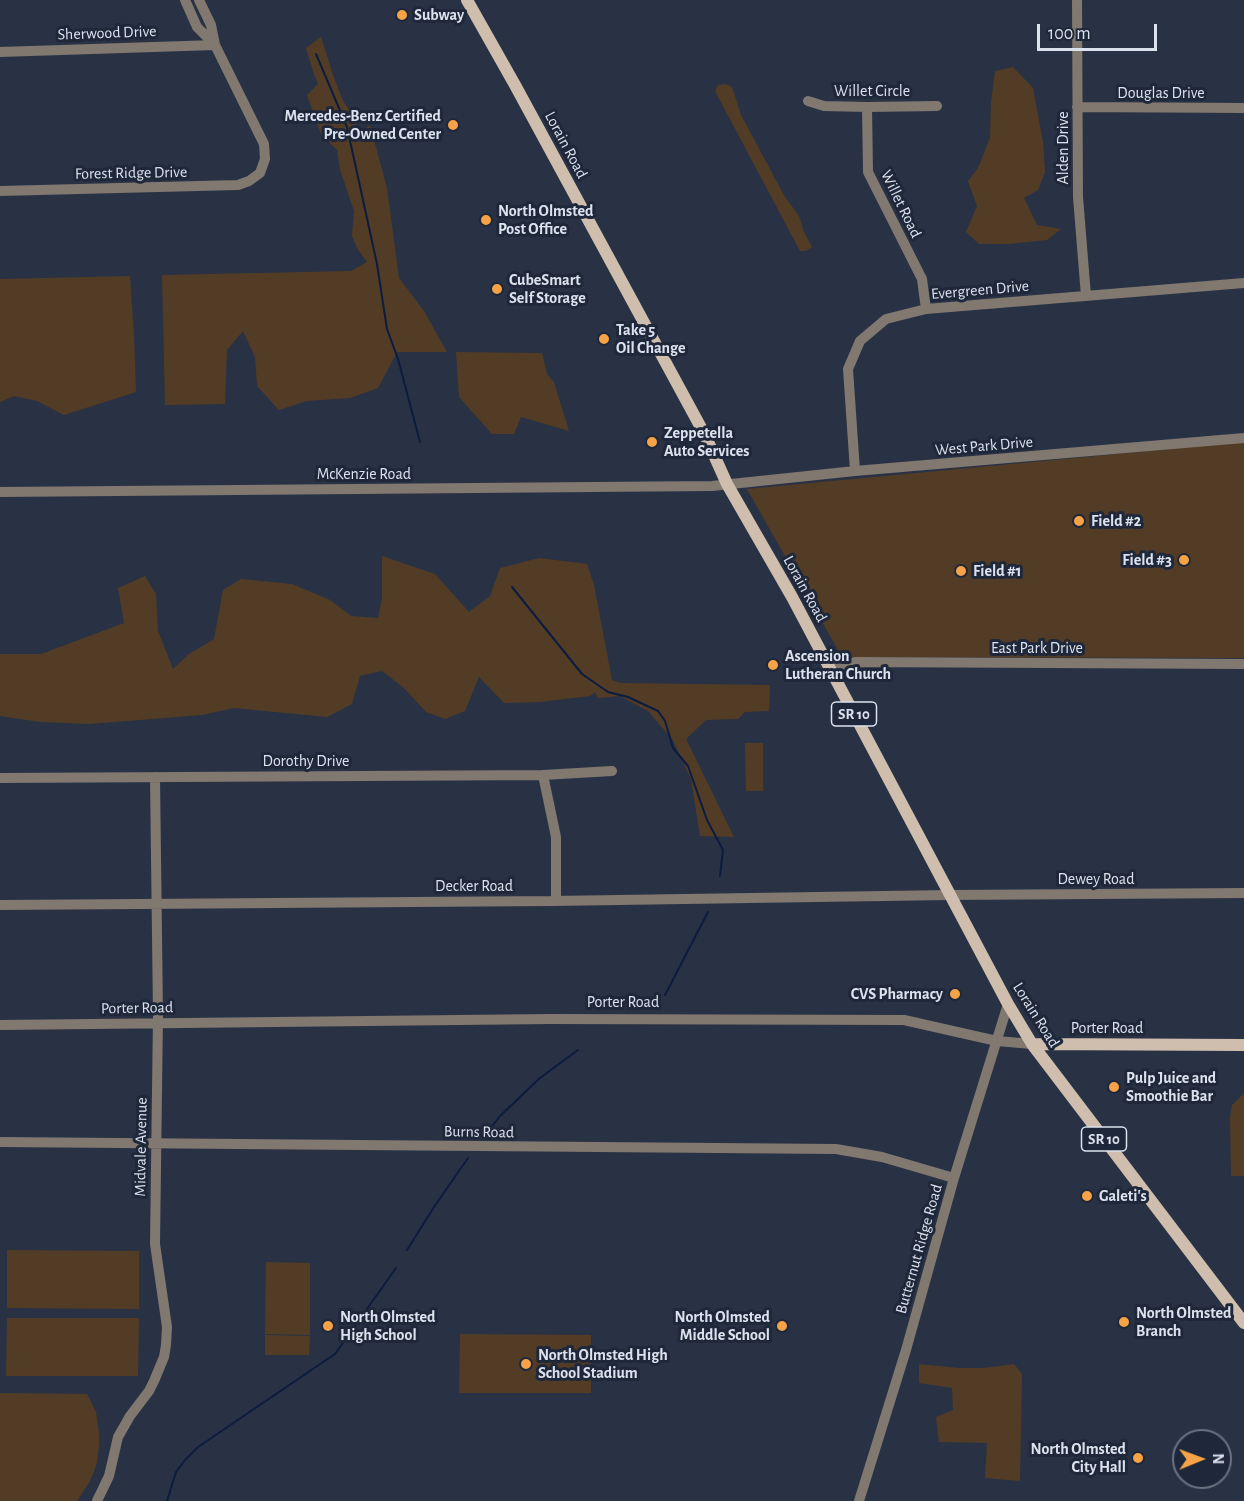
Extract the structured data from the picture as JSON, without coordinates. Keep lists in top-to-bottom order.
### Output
{
  "streets": {
    "main road": ["Lorain Road", "SR 10", "Porter Road"],
    "street": [
      "Sherwood Drive",
      "Willet Circle",
      "Douglas Drive",
      "Alden Drive",
      "Forest Ridge Drive",
      "Willet Road",
      "Evergreen Drive",
      "West Park Drive",
      "McKenzie Road",
      "East Park Drive",
      "Dorothy Drive",
      "Dewey Road",
      "Decker Road",
      "Burns Road",
      "Midvale Avenue",
      "Butternut Ridge Road"
    ]
  },
  "crossings": [
    ["Sherwood Drive", "Forest Ridge Drive"],
    ["Willet Circle", "Willet Road"],
    ["Douglas Drive", "Alden Drive"],
    ["Lorain Road", "West Park Drive"],
    ["Lorain Road", "McKenzie Road"],
    ["Lorain Road", "East Park Drive"],
    ["Lorain Road", "Dewey Road"],
    ["Lorain Road", "Decker Road"],
    ["Lorain Road", "Porter Road"],
    ["Lorain Road", "Butternut Ridge Road"],
    ["Alden Drive", "Evergreen Drive"],
    ["Willet Road", "Evergreen Drive"],
    ["Evergreen Drive", "West Park Drive"],
    ["West Park Drive", "McKenzie Road"],
    ["Dorothy Drive", "Midvale Avenue"],
    ["Dewey Road", "Decker Road"],
    ["Decker Road", "Midvale Avenue"],
    ["Porter Road", "Midvale Avenue"],
    ["Porter Road", "Butternut Ridge Road"],
    ["Burns Road", "Midvale Avenue"],
    ["Burns Road", "Butternut Ridge Road"]
  ],
  "places": [
    "Subway",
    "Mercedes-Benz Certified Pre-Owned Center",
    "North Olmsted Post Office",
    "CubeSmart Self Storage",
    "Take 5 Oil Change",
    "Zeppetella Auto Services",
    "Field #2",
    "Field #3",
    "Field #1",
    "Ascension Lutheran Church",
    "CVS Pharmacy",
    "Pulp Juice and Smoothie Bar",
    "Galeti's",
    "North Olmsted Branch",
    "North Olmsted High School",
    "North Olmsted Middle School",
    "North Olmsted High School Stadium",
    "North Olmsted City Hall"
  ],
  "scale_bar": "100 m",
  "north": "right"
}
